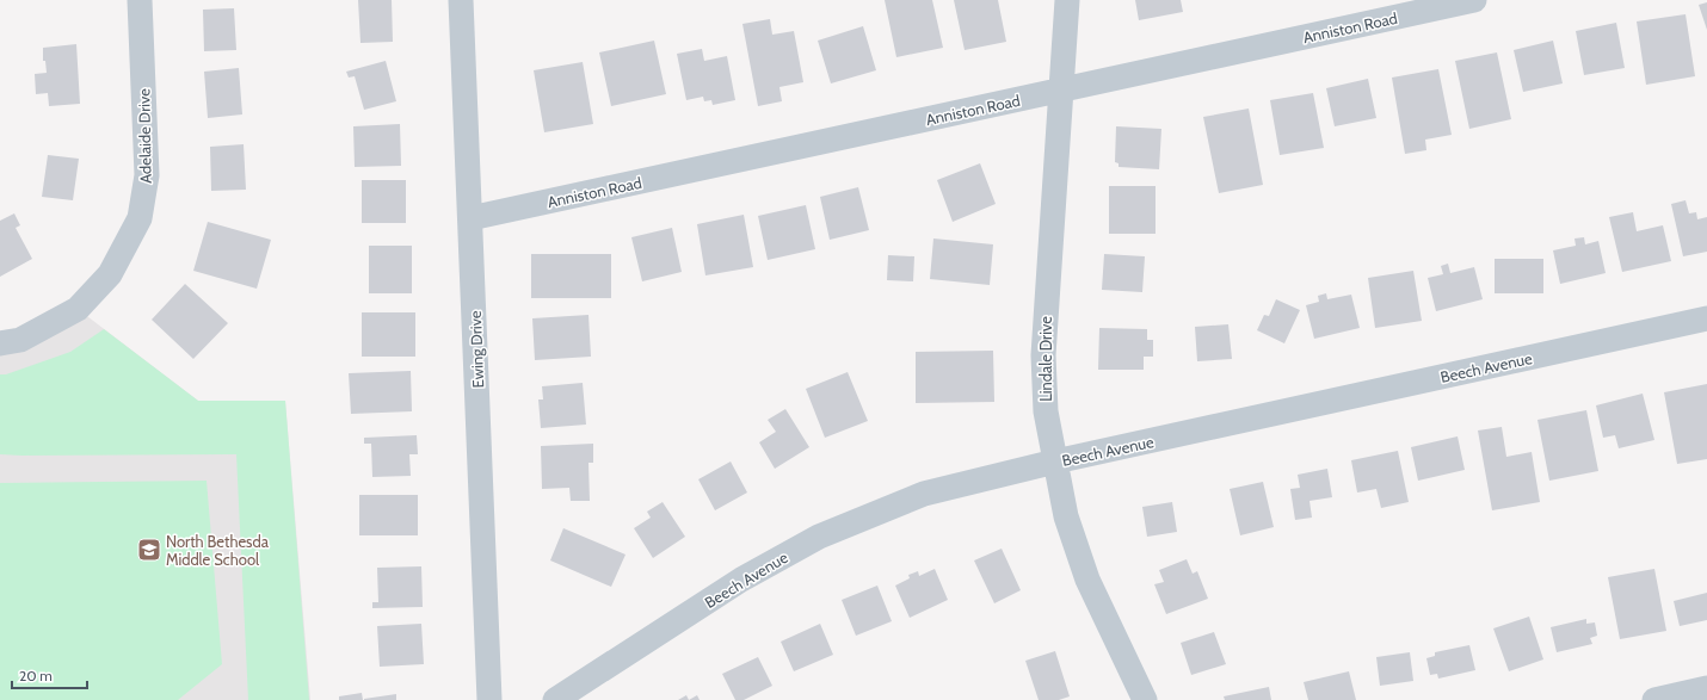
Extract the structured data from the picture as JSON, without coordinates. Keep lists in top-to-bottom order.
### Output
{
  "streets": {
    "street": [
      "Anniston Road",
      "Adelaide Drive",
      "Ewing Drive",
      "Lindale Drive",
      "Beech Avenue"
    ]
  },
  "crossings": [
    ["Anniston Road", "Ewing Drive"],
    ["Anniston Road", "Lindale Drive"],
    ["Lindale Drive", "Beech Avenue"]
  ],
  "places": {
    "school or university": ["North Bethesda Middle School"]
  },
  "scale_bar": "20 m"
}
